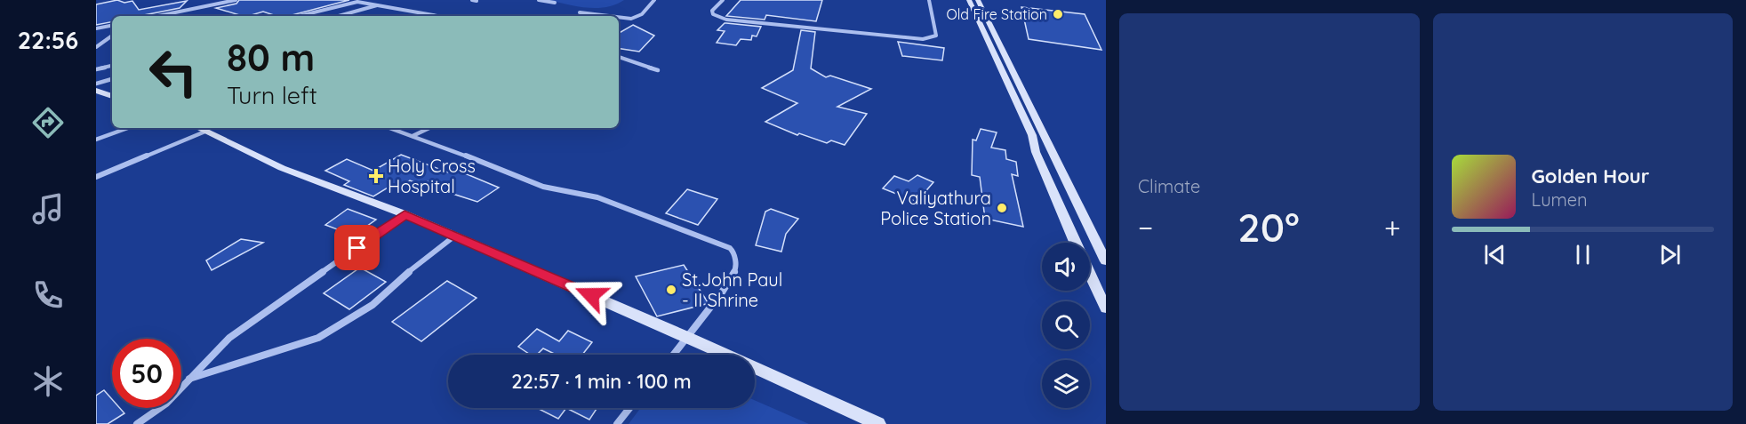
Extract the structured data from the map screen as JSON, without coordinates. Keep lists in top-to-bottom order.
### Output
{
  "places": {
    "other": ["Old Fire Station", "Valiyathura Police Station", "St.John Paul - II Shrine"],
    "health": ["Holy Cross Hospital"]
  },
  "page": {
    "tabs": "22:56",
    "tile": "Climate",
    "turn": ["80 m", "Turn left"],
    "song": ["Golden Hour", "Lumen"],
    "heat": ["−", "20°", "+"],
    "limit": "50",
    "trip": "22:57 · 1 min · 100 m"
  }
}
